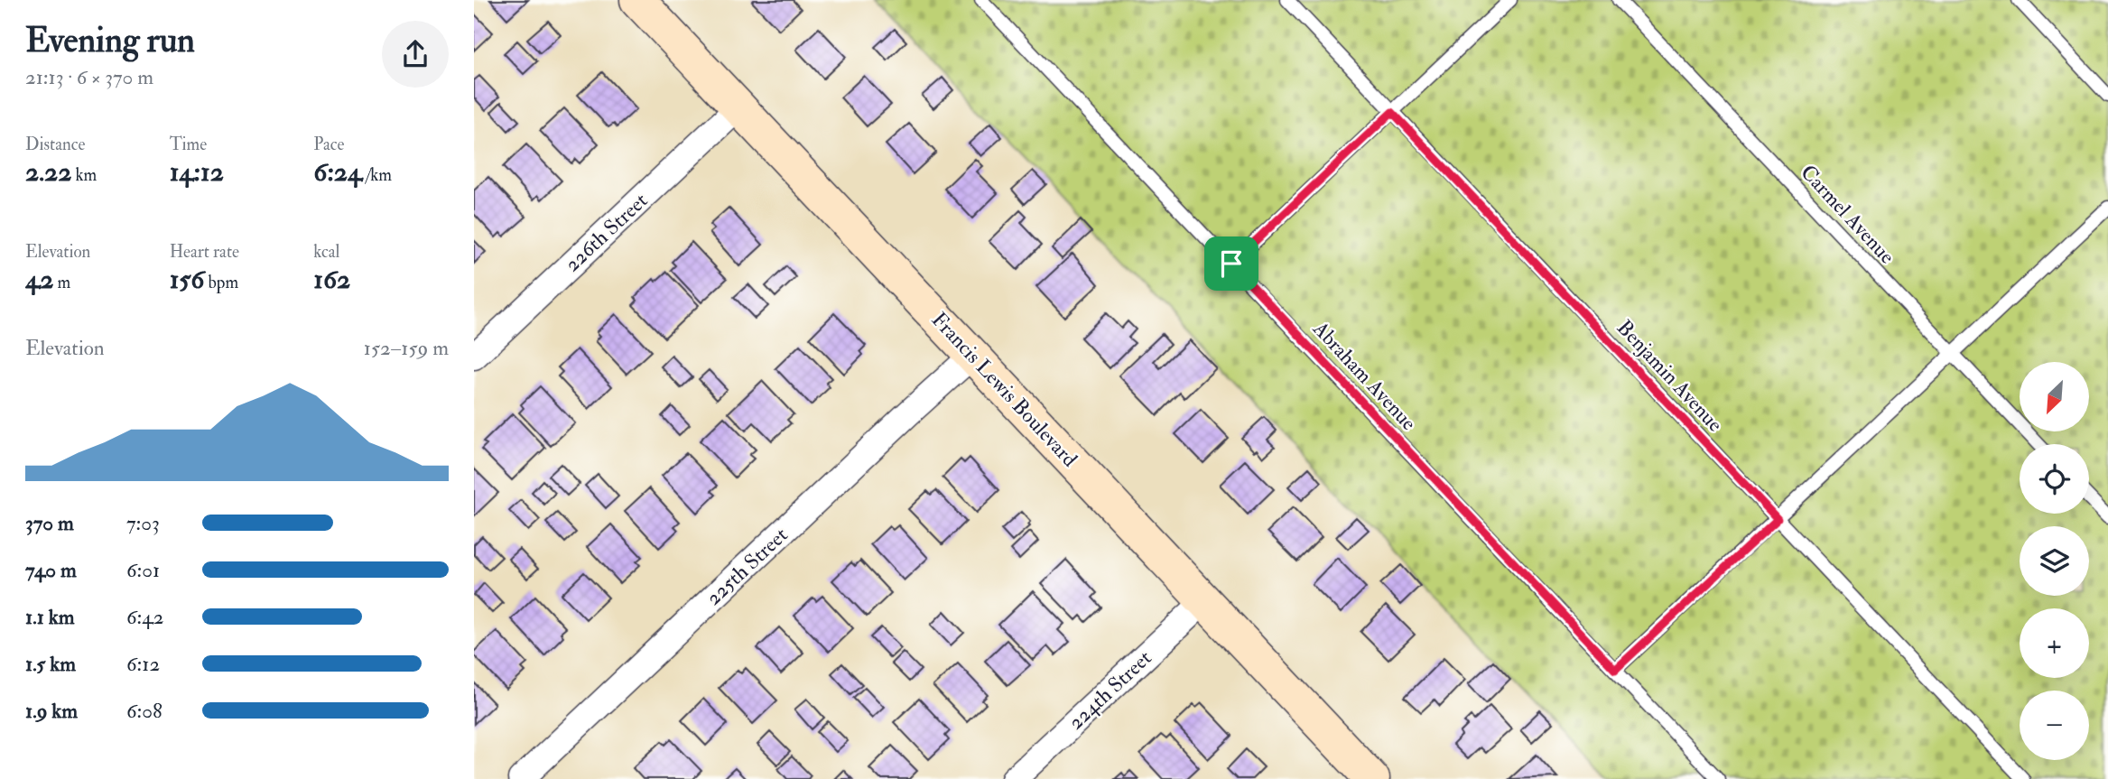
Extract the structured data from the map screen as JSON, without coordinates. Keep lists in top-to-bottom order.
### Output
{
  "streets": {
    "main road": ["Francis Lewis Boulevard"],
    "street": ["226th Street", "225th Street", "224th Street"],
    "lane": ["Carmel Avenue", "Abraham Avenue", "Benjamin Avenue"]
  },
  "crossings": [
    ["226th Street", "Francis Lewis Boulevard"],
    ["Francis Lewis Boulevard", "225th Street"],
    ["Francis Lewis Boulevard", "224th Street"]
  ],
  "north": "bottom left",
  "page": {
    "heading": ["Evening run", "21:13 · 6 × 370 m"],
    "stats": [
      ["Distance", "2.22 km"],
      ["Time", "14:12"],
      ["Pace", "6:24 /km"],
      ["Elevation", "42 m"],
      ["Heart rate", "156 bpm"],
      ["kcal", "162"]
    ],
    "chart": ["Elevation", "152–159 m"],
    "map_buttons": ["+", "−"],
    "list": [
      {
        "name": "370 m",
        "note": "7:03"
      },
      {
        "name": "740 m",
        "note": "6:01"
      },
      {
        "name": "1.1 km",
        "note": "6:42"
      },
      {
        "name": "1.5 km",
        "note": "6:12"
      },
      {
        "name": "1.9 km",
        "note": "6:08"
      }
    ]
  }
}
